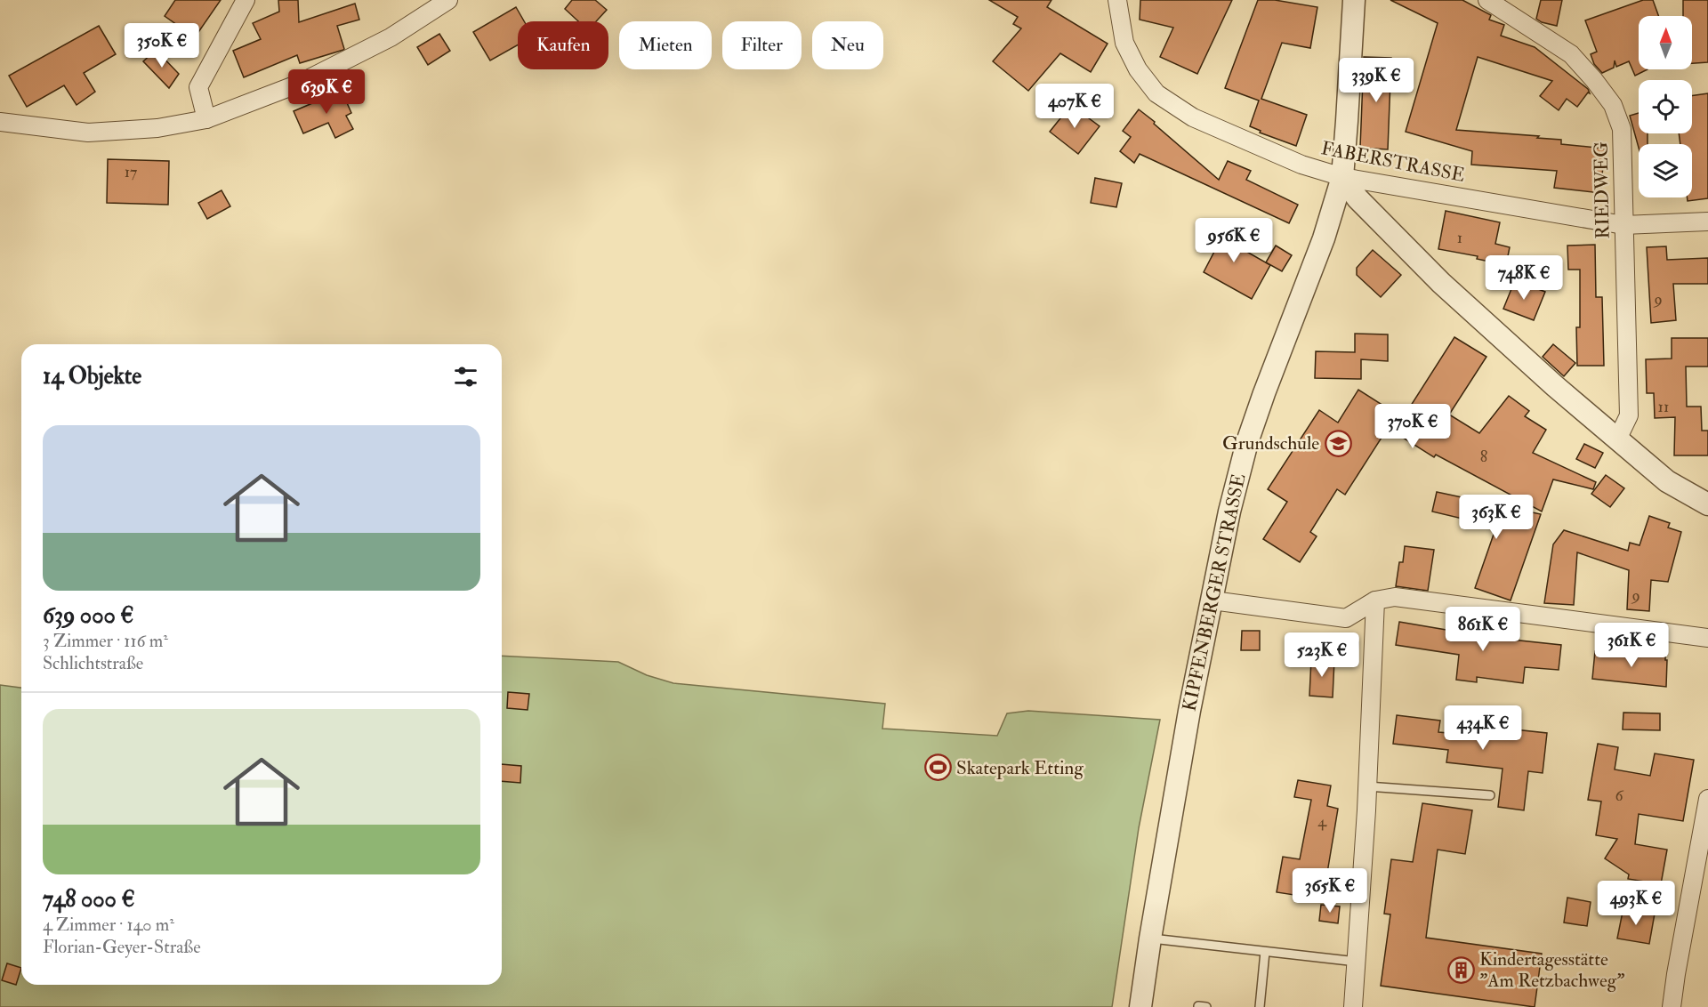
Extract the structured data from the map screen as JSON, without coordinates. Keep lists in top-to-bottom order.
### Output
{
  "streets": {
    "street": ["FABERSTRASSE", "RIEDWEG", "KIPFENBERGER STRASSE"]
  },
  "crossings": [
    ["FABERSTRASSE", "RIEDWEG"],
    ["FABERSTRASSE", "KIPFENBERGER STRASSE"]
  ],
  "places": {
    "school or university": ["Grundschule"],
    "sports": ["Skatepark Etting"],
    "building": ["Kindertagesstätte \"Am Retzbachweg\""]
  },
  "house_numbers": [
    "17",
    "1",
    "9",
    "11",
    "8",
    "9",
    "6",
    "4"
  ],
  "north": "top",
  "page": {
    "chip": [
      "Kaufen",
      "Mieten",
      "Filter",
      "Neu"
    ],
    "price": [
      "350K €",
      "339K €",
      "639K €",
      "407K €",
      "956K €",
      "748K €",
      "370K €",
      "363K €",
      "861K €",
      "361K €",
      "523K €",
      "434K €",
      "365K €",
      "493K €"
    ],
    "heading": "14 Objekte",
    "list": [
      {
        "name": "639 000 €",
        "note": "3 Zimmer · 116 m² · Schlichtstraße"
      },
      {
        "name": "748 000 €",
        "note": "4 Zimmer · 140 m² · Florian-Geyer-Straße"
      }
    ]
  }
}
